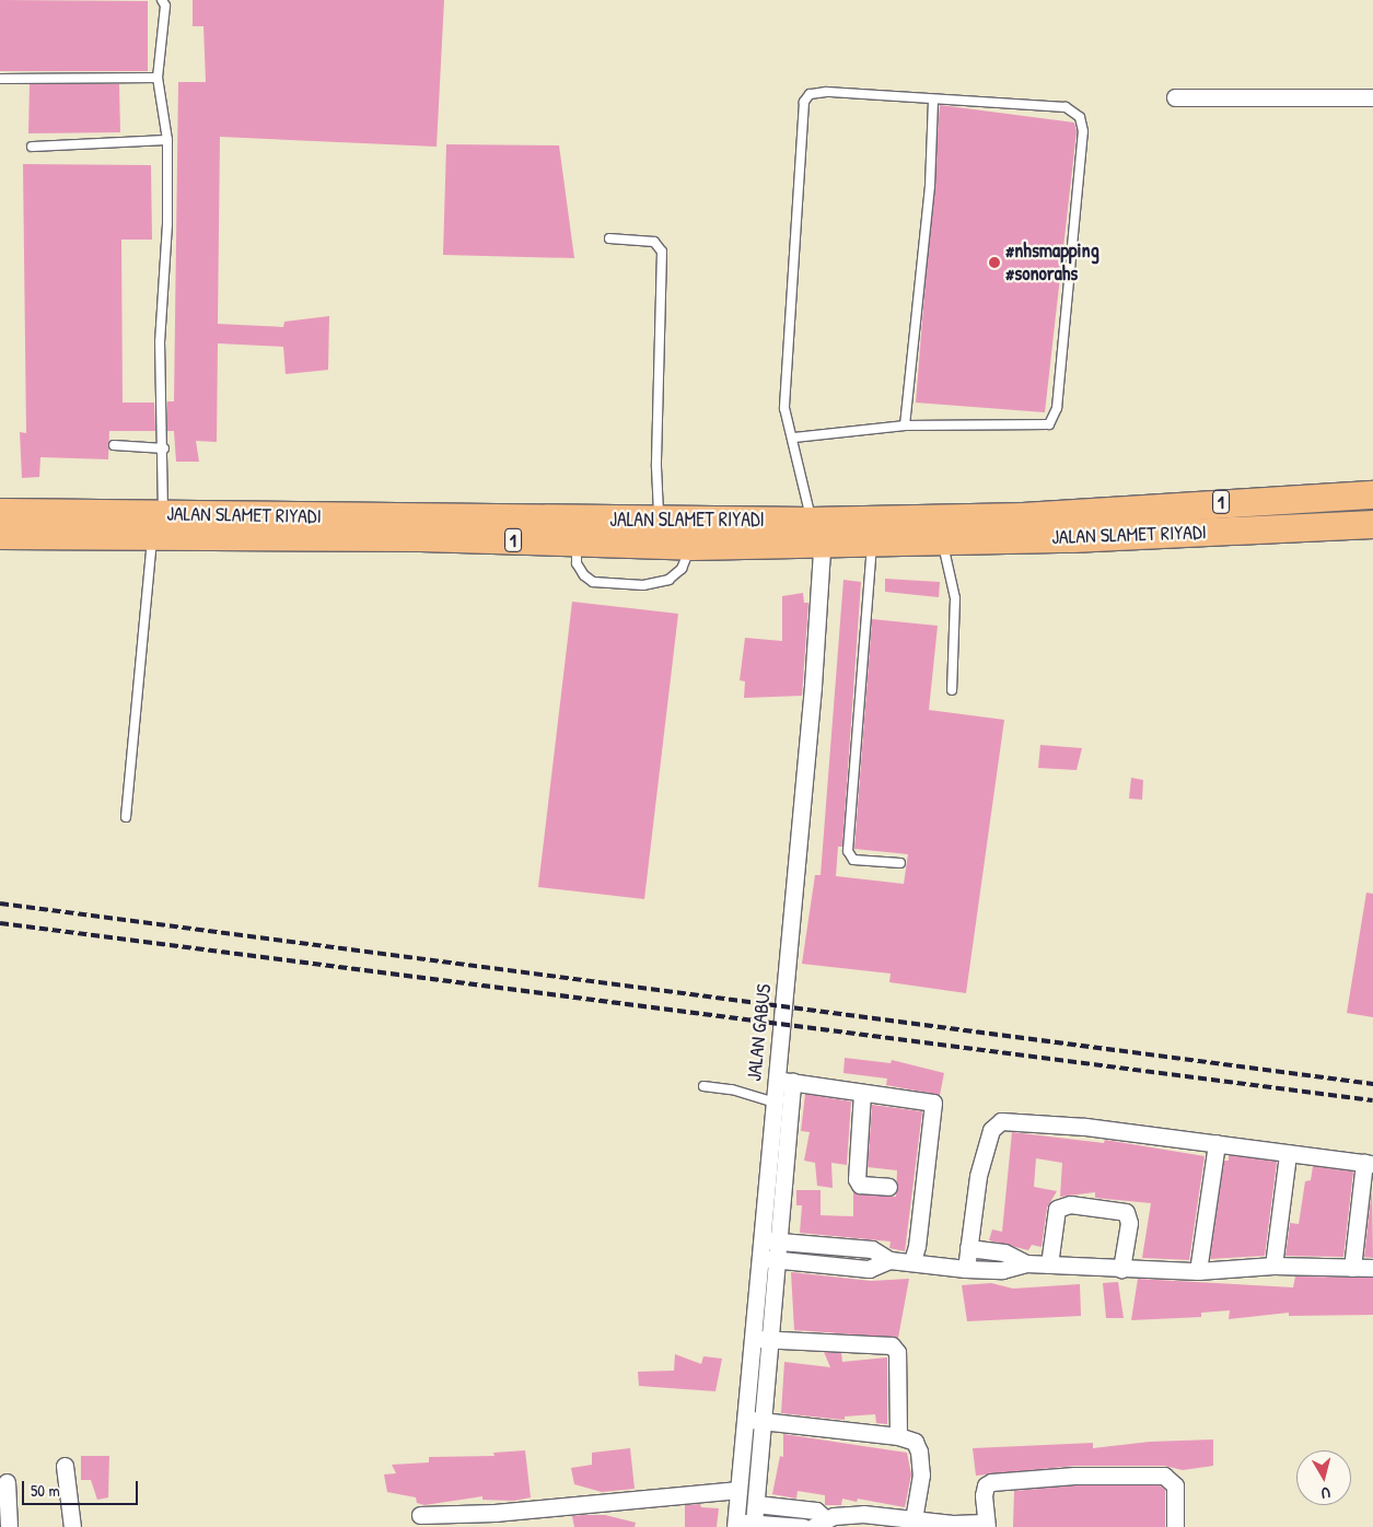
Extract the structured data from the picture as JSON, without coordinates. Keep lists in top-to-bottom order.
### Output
{
  "streets": {
    "highway": ["1", "JALAN SLAMET RIYADI"],
    "street": ["JALAN GABUS"]
  },
  "crossings": [
    ["JALAN SLAMET RIYADI", "JALAN GABUS"]
  ],
  "places": ["#nhsmapping #sonorahs"],
  "scale_bar": "50 m",
  "north": "bottom"
}
